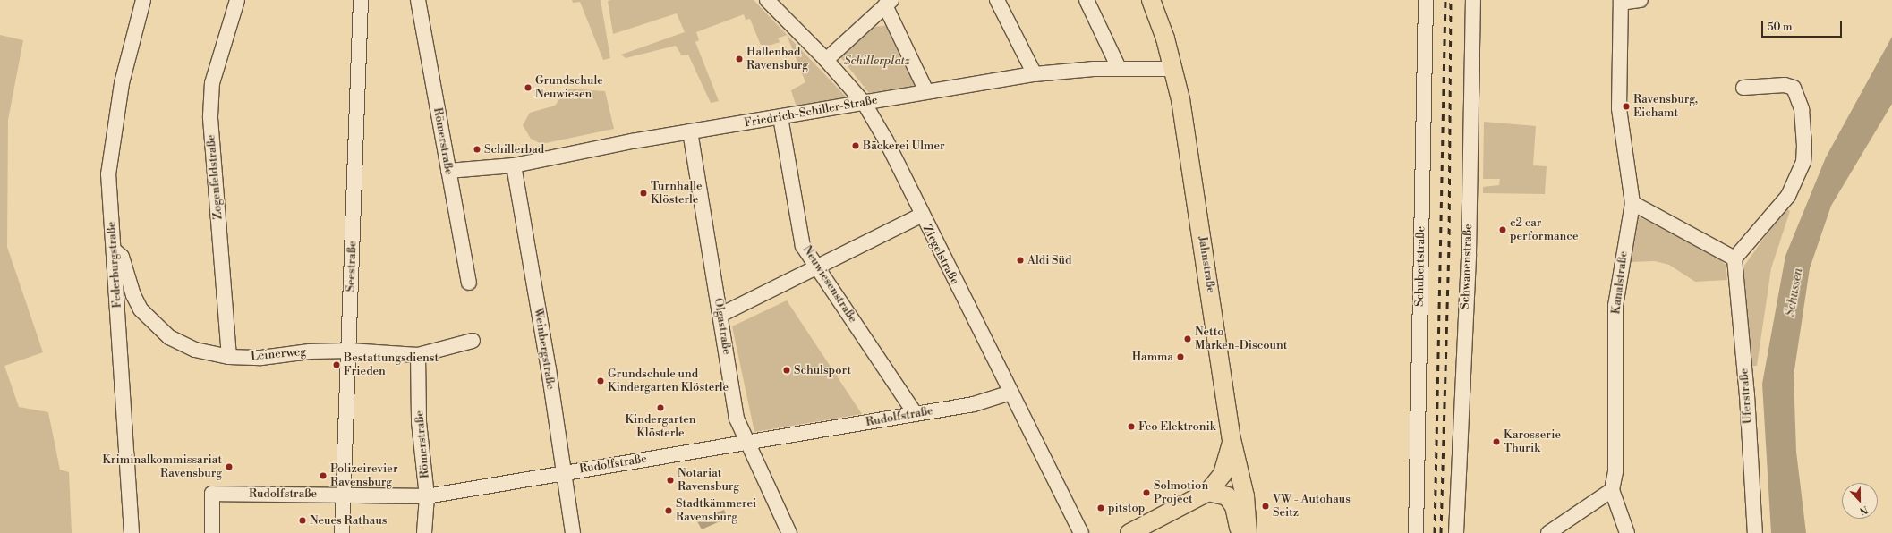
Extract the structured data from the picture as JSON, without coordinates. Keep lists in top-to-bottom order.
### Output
{
  "streets": {
    "main road": ["Jahnstraße"],
    "street": [
      "Friedrich-Schiller-Straße",
      "Römerstraße",
      "Zogenfeldstraße",
      "Ziegelstraße",
      "Federburgstraße",
      "Seestraße",
      "Schubertstraße",
      "Schwanenstraße",
      "Kanalstraße",
      "Neuwiesenstraße",
      "Olgastraße",
      "Weinbergstraße",
      "Leinerweg",
      "Uferstraße",
      "Rudolfstraße"
    ]
  },
  "crossings": [
    ["Friedrich-Schiller-Straße", "Römerstraße"],
    ["Friedrich-Schiller-Straße", "Ziegelstraße"],
    ["Friedrich-Schiller-Straße", "Jahnstraße"],
    ["Friedrich-Schiller-Straße", "Neuwiesenstraße"],
    ["Friedrich-Schiller-Straße", "Olgastraße"],
    ["Friedrich-Schiller-Straße", "Weinbergstraße"],
    ["Römerstraße", "Rudolfstraße"],
    ["Zogenfeldstraße", "Leinerweg"],
    ["Ziegelstraße", "Rudolfstraße"],
    ["Federburgstraße", "Leinerweg"],
    ["Seestraße", "Leinerweg"],
    ["Seestraße", "Rudolfstraße"],
    ["Neuwiesenstraße", "Rudolfstraße"],
    ["Olgastraße", "Rudolfstraße"],
    ["Weinbergstraße", "Rudolfstraße"]
  ],
  "water": ["Schussen"],
  "parks": ["Schillerplatz"],
  "places": [
    "Hallenbad Ravensburg",
    "Grundschule Neuwiesen",
    "Ravensburg, Eichamt",
    "Bäckerei Ulmer",
    "Schillerbad",
    "Turnhalle Klösterle",
    "c2 car performance",
    "Aldi Süd",
    "Netto Marken-Discount",
    "Hamma",
    "Bestattungsdienst Frieden",
    "Schulsport",
    "Grundschule und Kindergarten Klösterle",
    "Kindergarten Klösterle",
    "Feo Elektronik",
    "Karosserie Thurik",
    "Kriminalkommissariat Ravensburg",
    "Polizeirevier Ravensburg",
    "Notariat Ravensburg",
    "Solmotion Project",
    "VW - Autohaus Seitz",
    "pitstop",
    "Stadtkämmerei Ravensburg",
    "Neues Rathaus"
  ],
  "scale_bar": "50 m",
  "north": "bottom"
}
